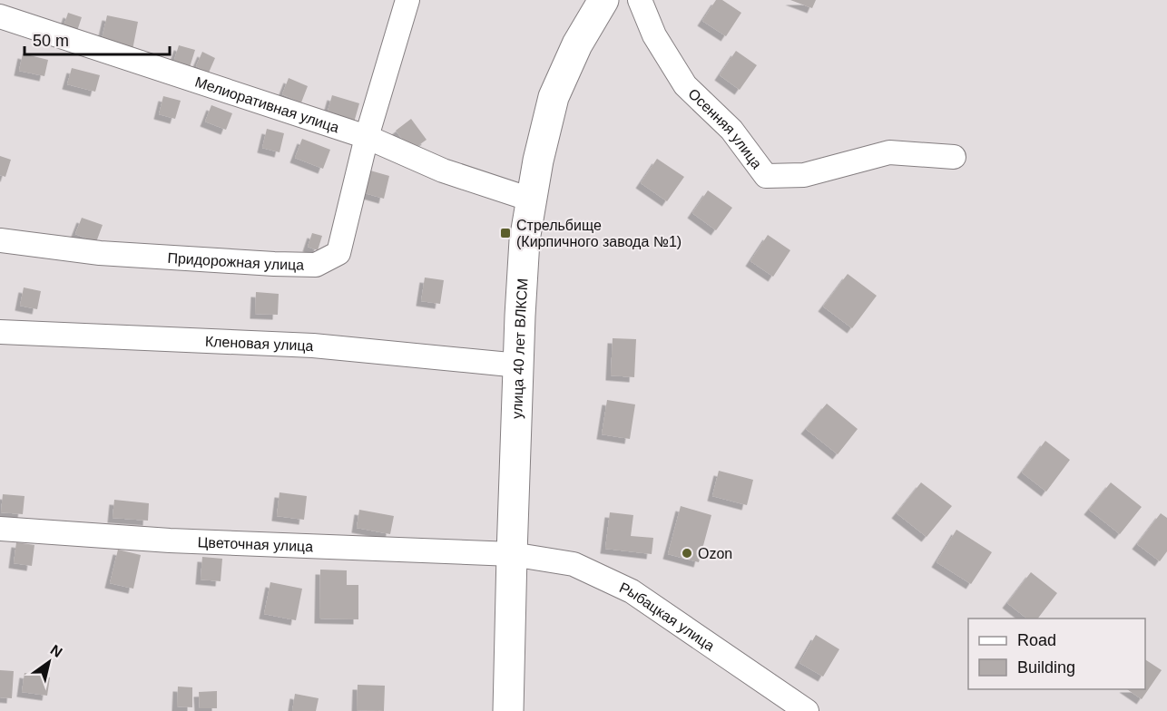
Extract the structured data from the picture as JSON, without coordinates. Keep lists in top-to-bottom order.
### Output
{
  "streets": {
    "street": [
      "Мелиоративная улица",
      "Осенняя улица",
      "Придорожная улица",
      "Кленовая улица",
      "улица 40 лет ВЛКСМ",
      "Цветочная улица",
      "Рыбацкая улица"
    ]
  },
  "crossings": [
    ["Мелиоративная улица", "Придорожная улица"],
    ["Мелиоративная улица", "улица 40 лет ВЛКСМ"],
    ["Кленовая улица", "улица 40 лет ВЛКСМ"],
    ["улица 40 лет ВЛКСМ", "Цветочная улица"],
    ["улица 40 лет ВЛКСМ", "Рыбацкая улица"],
    ["Цветочная улица", "Рыбацкая улица"]
  ],
  "places": {
    "transit": ["Стрельбище (Кирпичного завода №1)"],
    "other": ["Ozon"]
  },
  "legend": ["Road", "Building"],
  "scale_bar": "50 m",
  "north": "top right"
}
